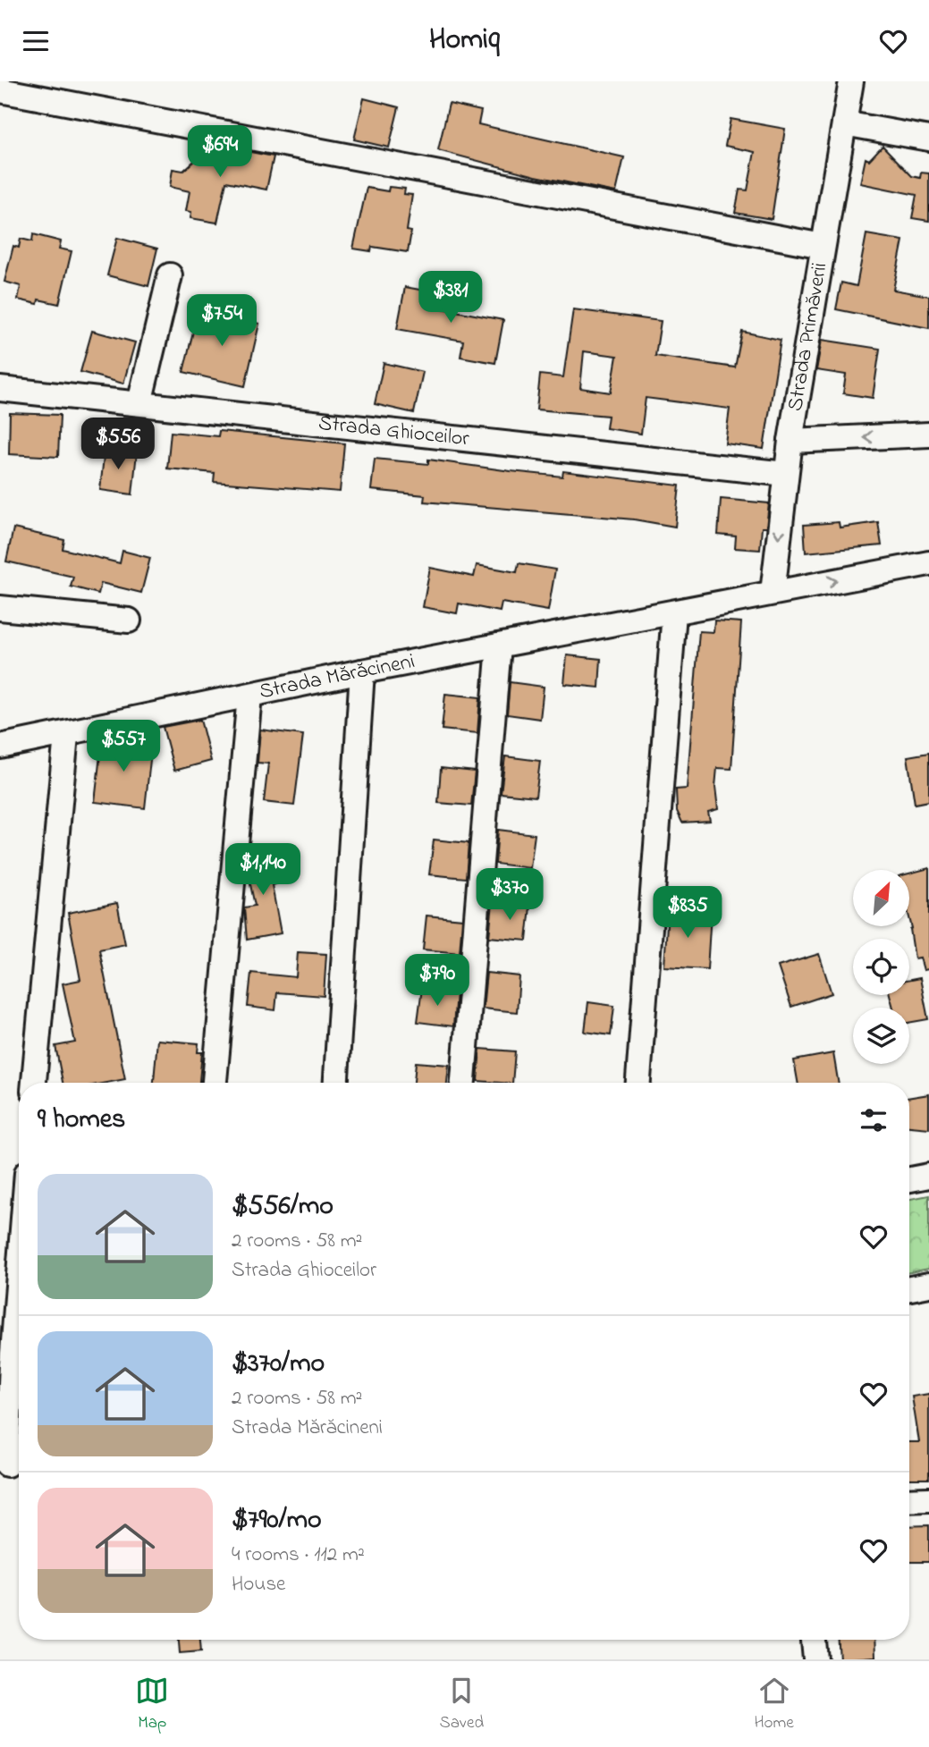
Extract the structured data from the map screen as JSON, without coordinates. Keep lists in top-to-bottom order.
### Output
{
  "streets": {
    "street": ["Strada Primăverii", "Strada Ghioceilor", "Strada Mărăcineni"]
  },
  "crossings": [
    ["Strada Primăverii", "Strada Ghioceilor"],
    ["Strada Primăverii", "Strada Mărăcineni"]
  ],
  "north": "top right",
  "page": {
    "header": "Homiq",
    "price": [
      "$694",
      "$381",
      "$754",
      "$556",
      "$557",
      "$1,140",
      "$370",
      "$835",
      "$790"
    ],
    "heading": "9 homes",
    "list": [
      {
        "name": "$556/mo",
        "note": "2 rooms · 58 m² · Strada Ghioceilor"
      },
      {
        "name": "$370/mo",
        "note": "2 rooms · 58 m² · Strada Mărăcineni"
      },
      {
        "name": "$790/mo",
        "note": "4 rooms · 112 m² · House"
      }
    ],
    "tabs": ["Map", "Saved", "Home"]
  }
}
